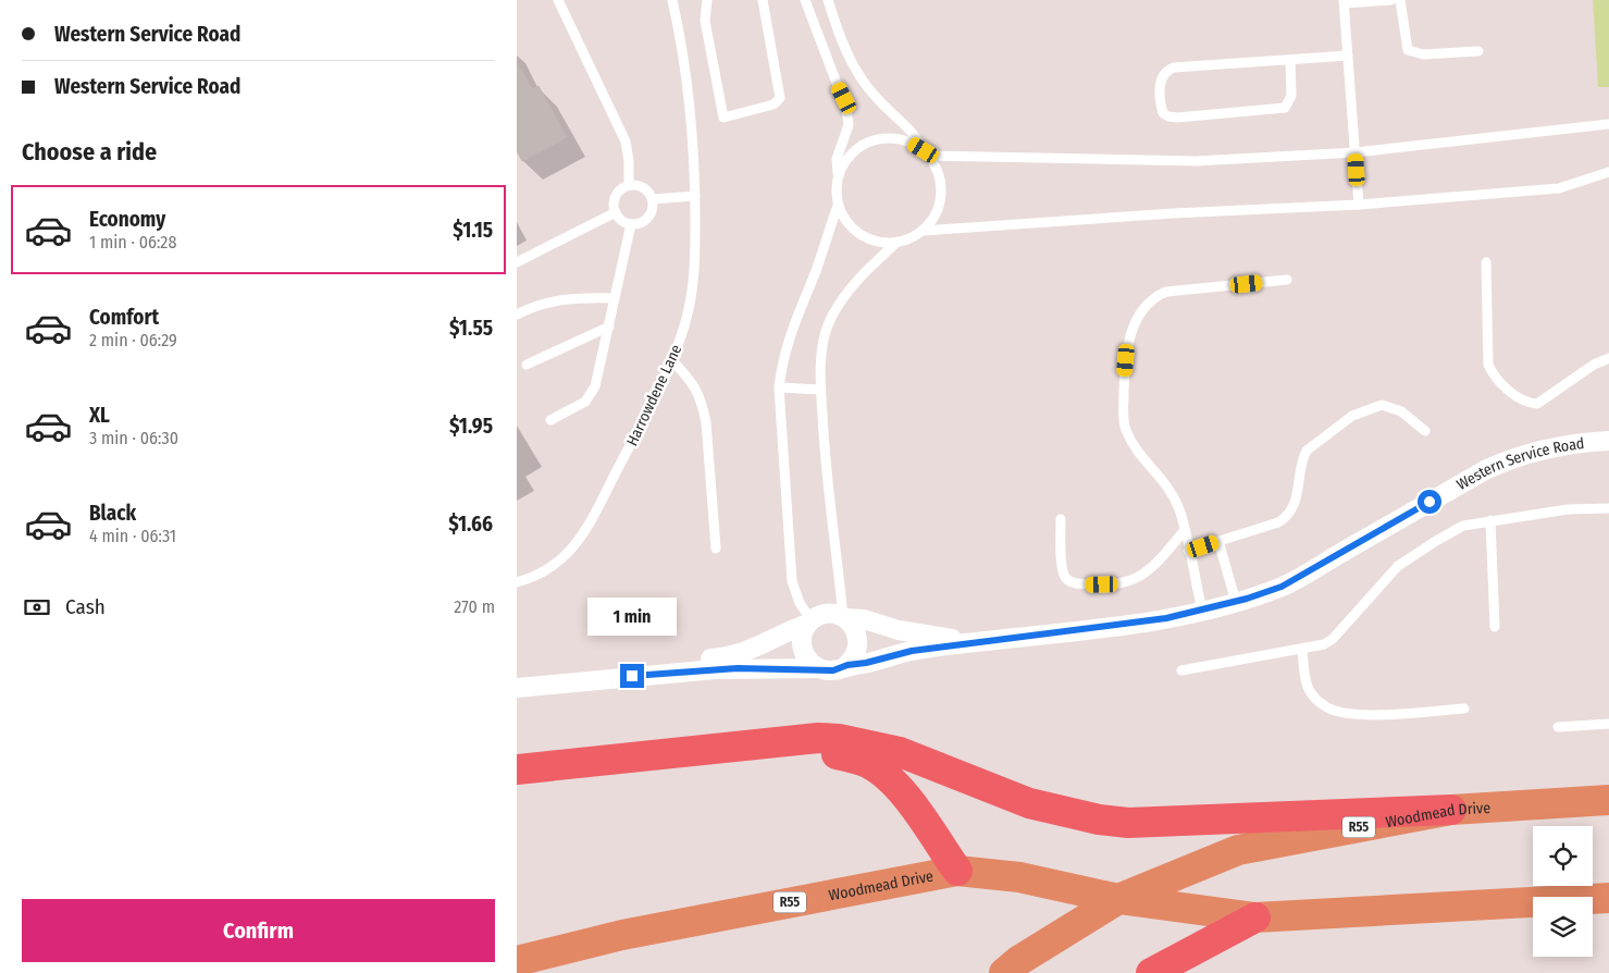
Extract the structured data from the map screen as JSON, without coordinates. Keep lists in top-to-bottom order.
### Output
{
  "streets": {
    "main road": ["Woodmead Drive", "R55"],
    "street": ["Western Service Road"],
    "lane": ["Harrowdene Lane"]
  },
  "page": {
    "banner": ["Western Service Road", "Western Service Road"],
    "heading": "Choose a ride",
    "list": [
      {
        "name": "Economy",
        "note": "1 min · 06:28",
        "value": "$1.15"
      },
      {
        "name": "Comfort",
        "note": "2 min · 06:29",
        "value": "$1.55"
      },
      {
        "name": "XL",
        "note": "3 min · 06:30",
        "value": "$1.95"
      },
      {
        "name": "Black",
        "note": "4 min · 06:31",
        "value": "$1.66"
      }
    ],
    "pay": ["Cash", "270 m"],
    "bubble": "1 min",
    "buttons": "Confirm"
  }
}
